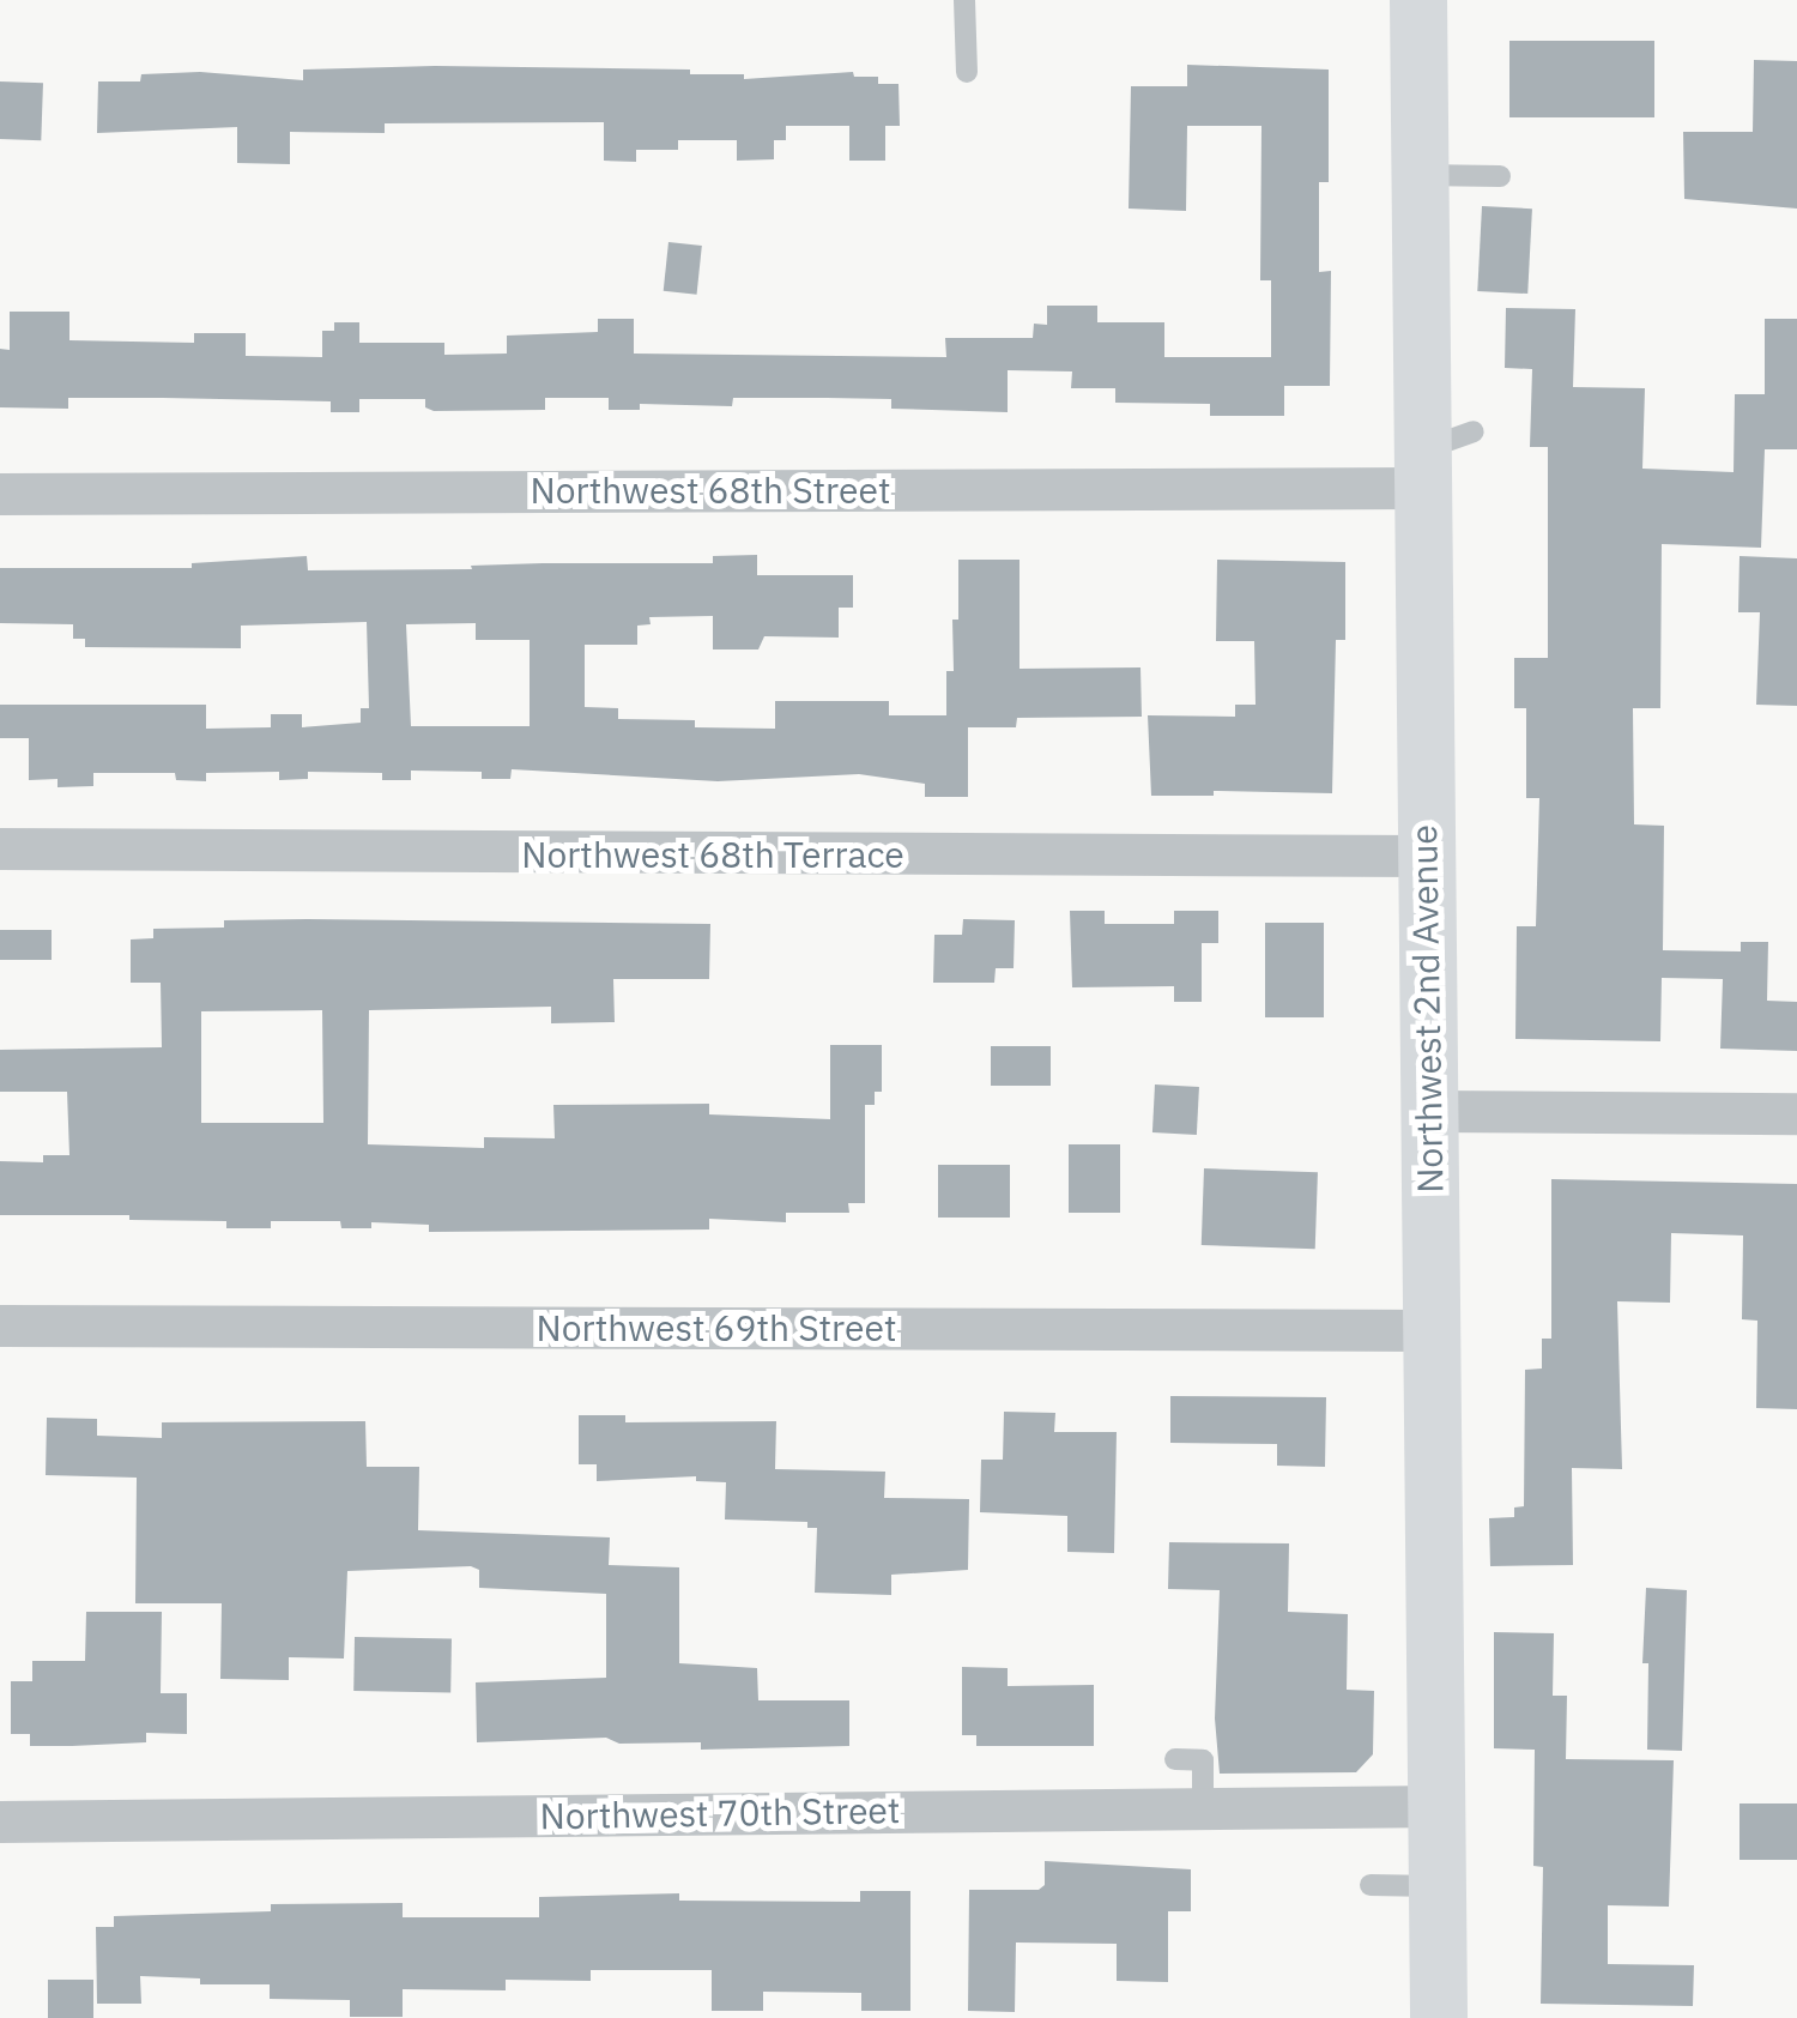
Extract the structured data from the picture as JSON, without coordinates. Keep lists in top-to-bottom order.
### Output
{
  "streets": {
    "street": [
      "Northwest 68th Street",
      "Northwest 68th Terrace",
      "Northwest 2nd Avenue",
      "Northwest 69th Street",
      "Northwest 70th Street"
    ]
  },
  "crossings": [
    ["Northwest 68th Street", "Northwest 2nd Avenue"],
    ["Northwest 68th Terrace", "Northwest 2nd Avenue"],
    ["Northwest 2nd Avenue", "Northwest 69th Street"],
    ["Northwest 2nd Avenue", "Northwest 70th Street"]
  ]
}
